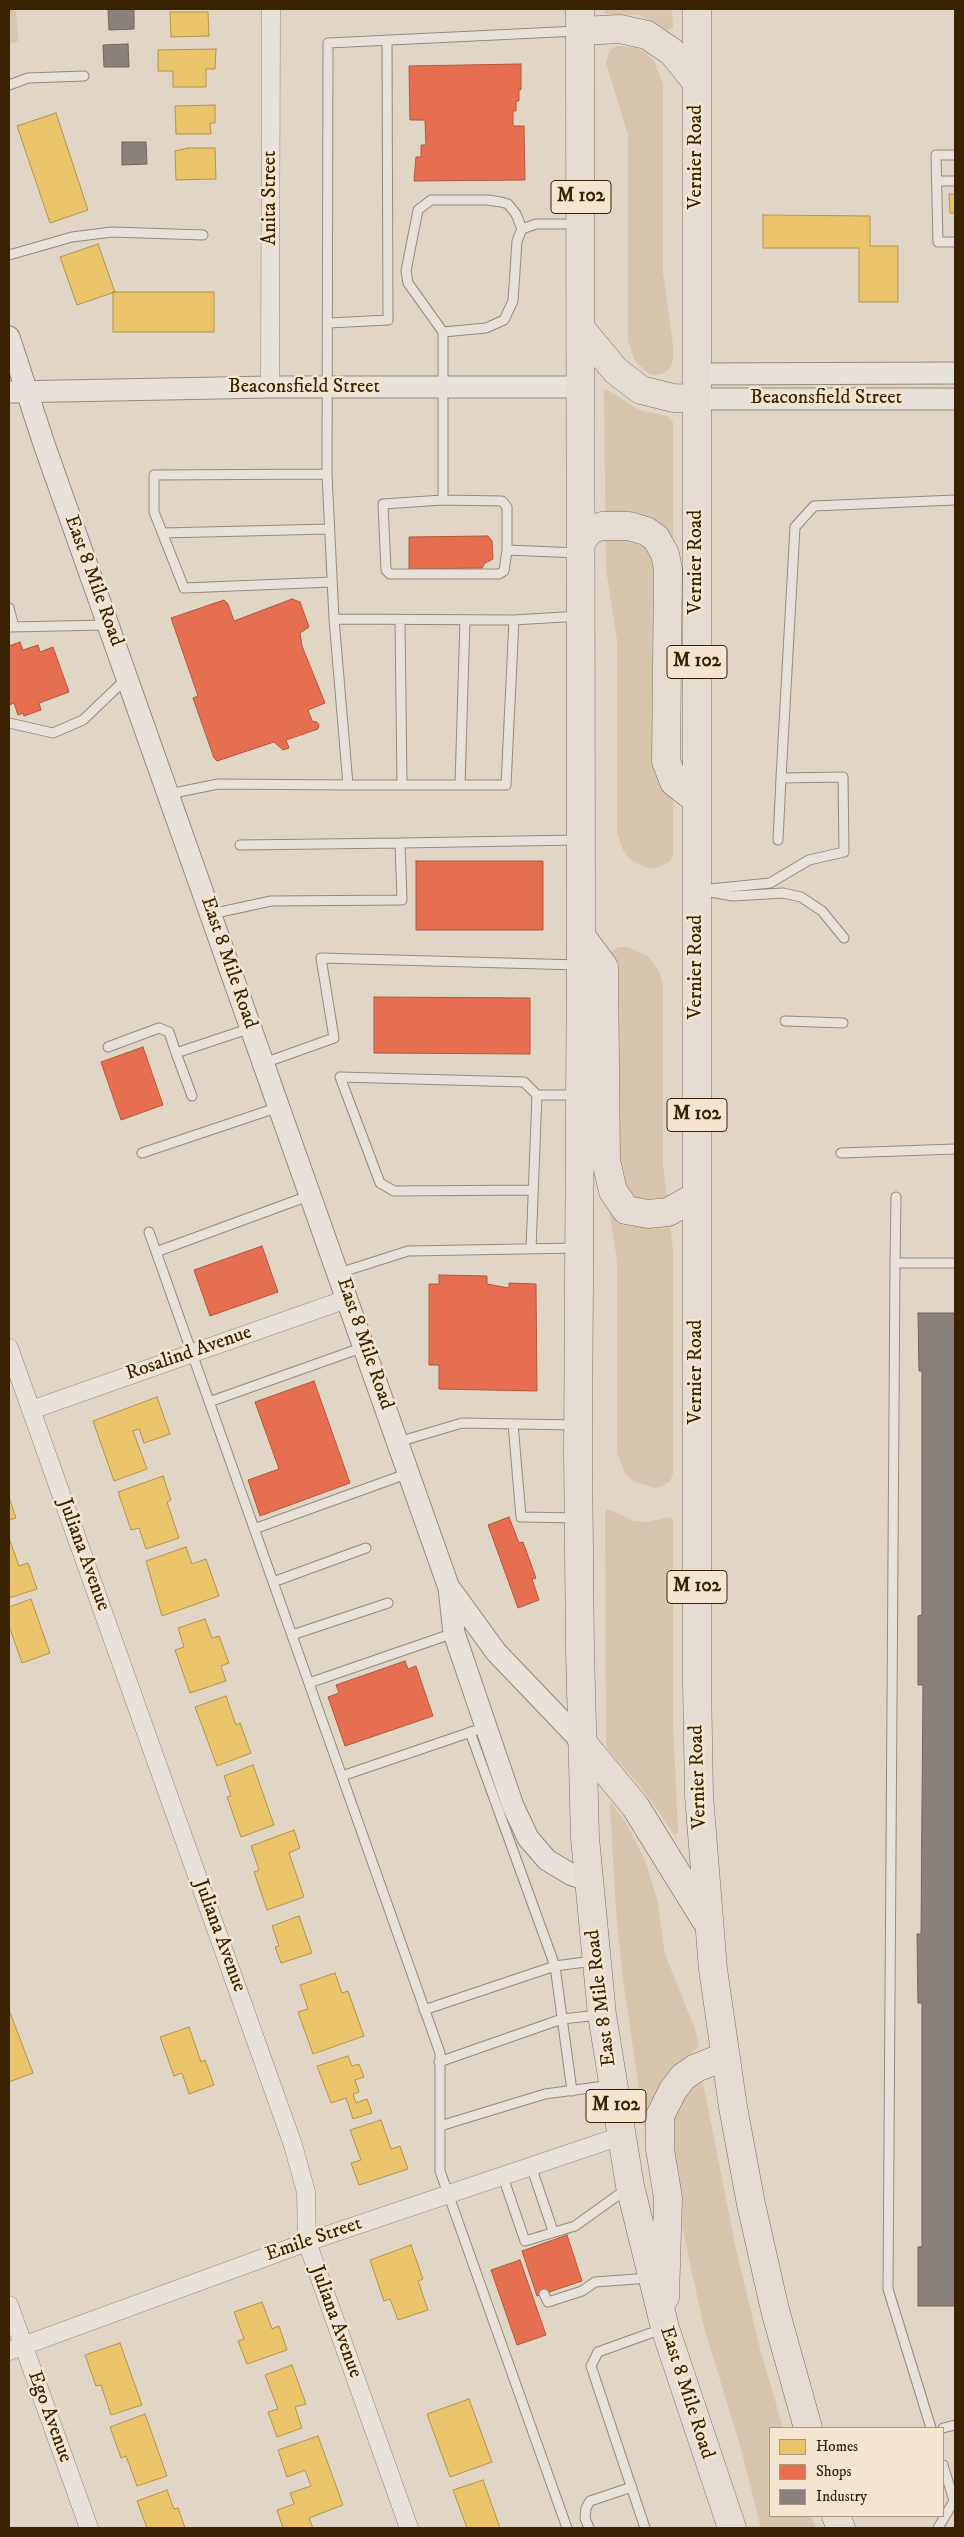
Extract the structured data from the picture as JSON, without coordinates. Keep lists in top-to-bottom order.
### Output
{
  "streets": {
    "highway": ["Vernier Road", "M 102", "East 8 Mile Road"],
    "street": [
      "Anita Street",
      "Beaconsfield Street",
      "Rosalind Avenue",
      "Juliana Avenue",
      "Emile Street",
      "Ego Avenue"
    ]
  },
  "crossings": [
    ["Vernier Road", "M 102"],
    ["Vernier Road", "Beaconsfield Street"],
    ["M 102", "Beaconsfield Street"],
    ["M 102", "East 8 Mile Road"],
    ["Anita Street", "Beaconsfield Street"],
    ["Beaconsfield Street", "East 8 Mile Road"],
    ["East 8 Mile Road", "Rosalind Avenue"],
    ["East 8 Mile Road", "Emile Street"],
    ["Rosalind Avenue", "Juliana Avenue"],
    ["Juliana Avenue", "Emile Street"],
    ["Emile Street", "Ego Avenue"]
  ],
  "legend": ["Homes", "Shops", "Industry"]
}
